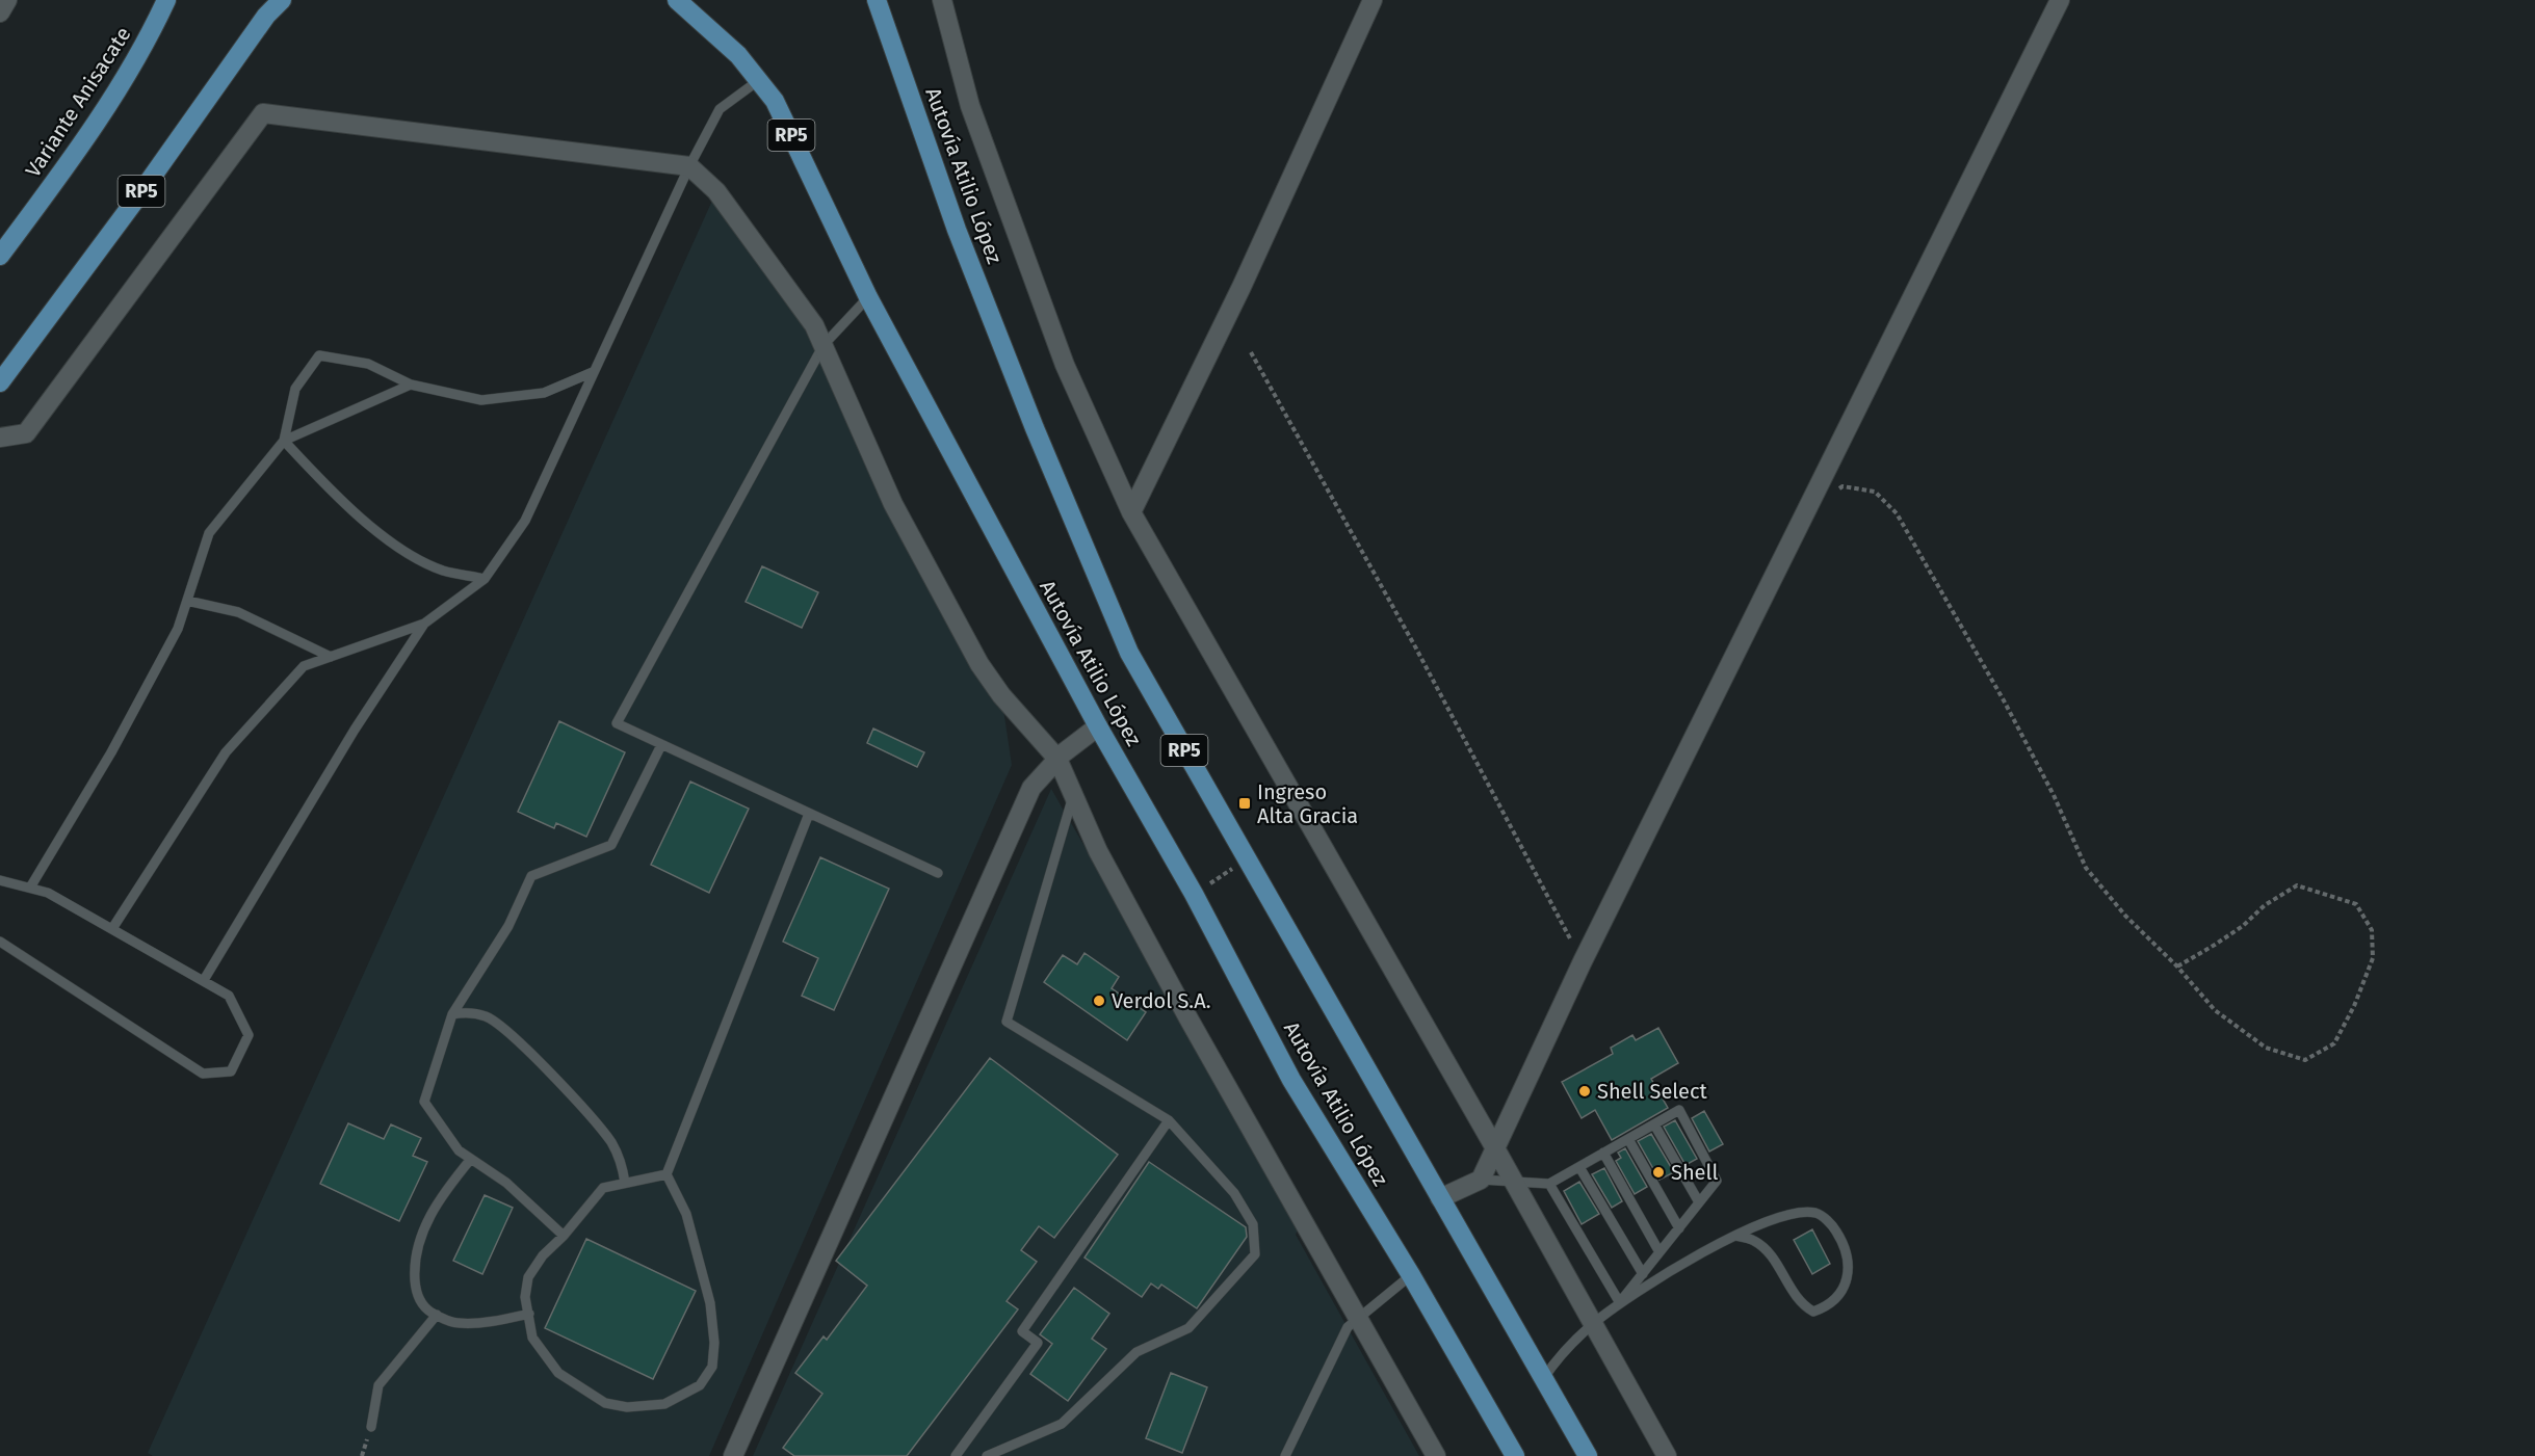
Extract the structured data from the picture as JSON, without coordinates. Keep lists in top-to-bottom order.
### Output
{
  "streets": {
    "main road": ["Variante Anisacate", "RP5", "Autovía Atilio López"]
  },
  "places": {
    "transit": ["Ingreso Alta Gracia"],
    "other": ["Verdol S.A.", "Shell Select", "Shell"]
  }
}
